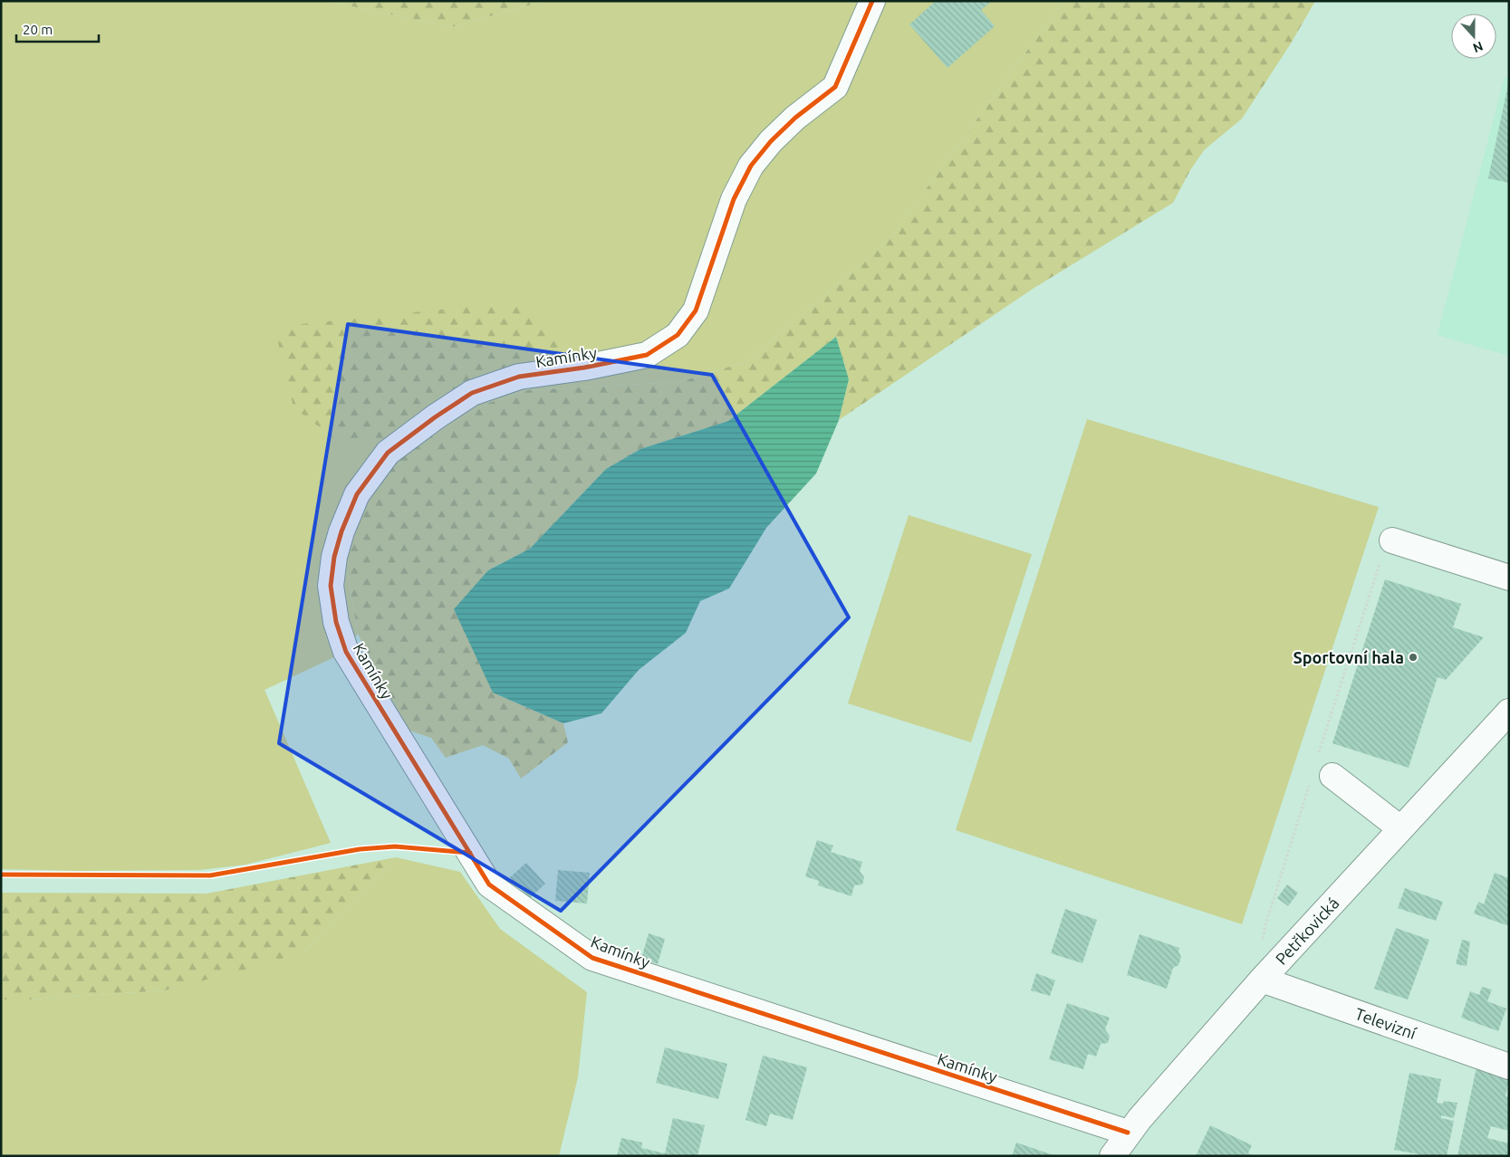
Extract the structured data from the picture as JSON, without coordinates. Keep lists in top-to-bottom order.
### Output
{
  "streets": {
    "street": ["Kamínky", "Petřkovická", "Televizní"]
  },
  "crossings": [
    ["Kamínky", "Petřkovická"],
    ["Petřkovická", "Televizní"]
  ],
  "places": ["Sportovní hala"],
  "scale_bar": "20 m",
  "north": "bottom"
}
